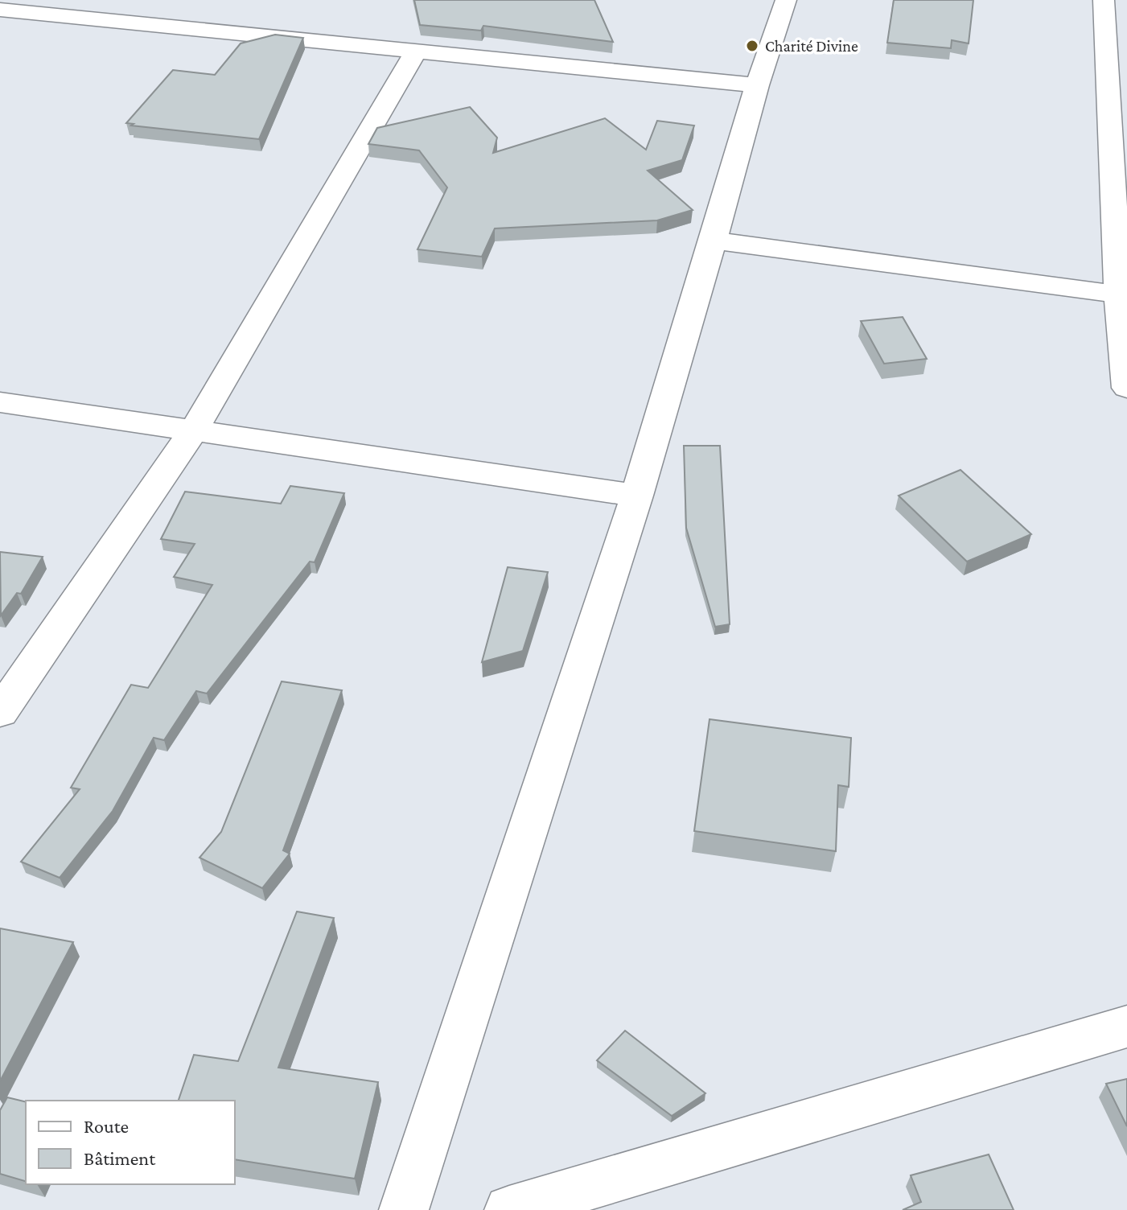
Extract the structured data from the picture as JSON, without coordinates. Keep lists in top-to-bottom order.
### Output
{
  "places": ["Charité Divine"],
  "legend": ["Route", "Bâtiment"]
}
